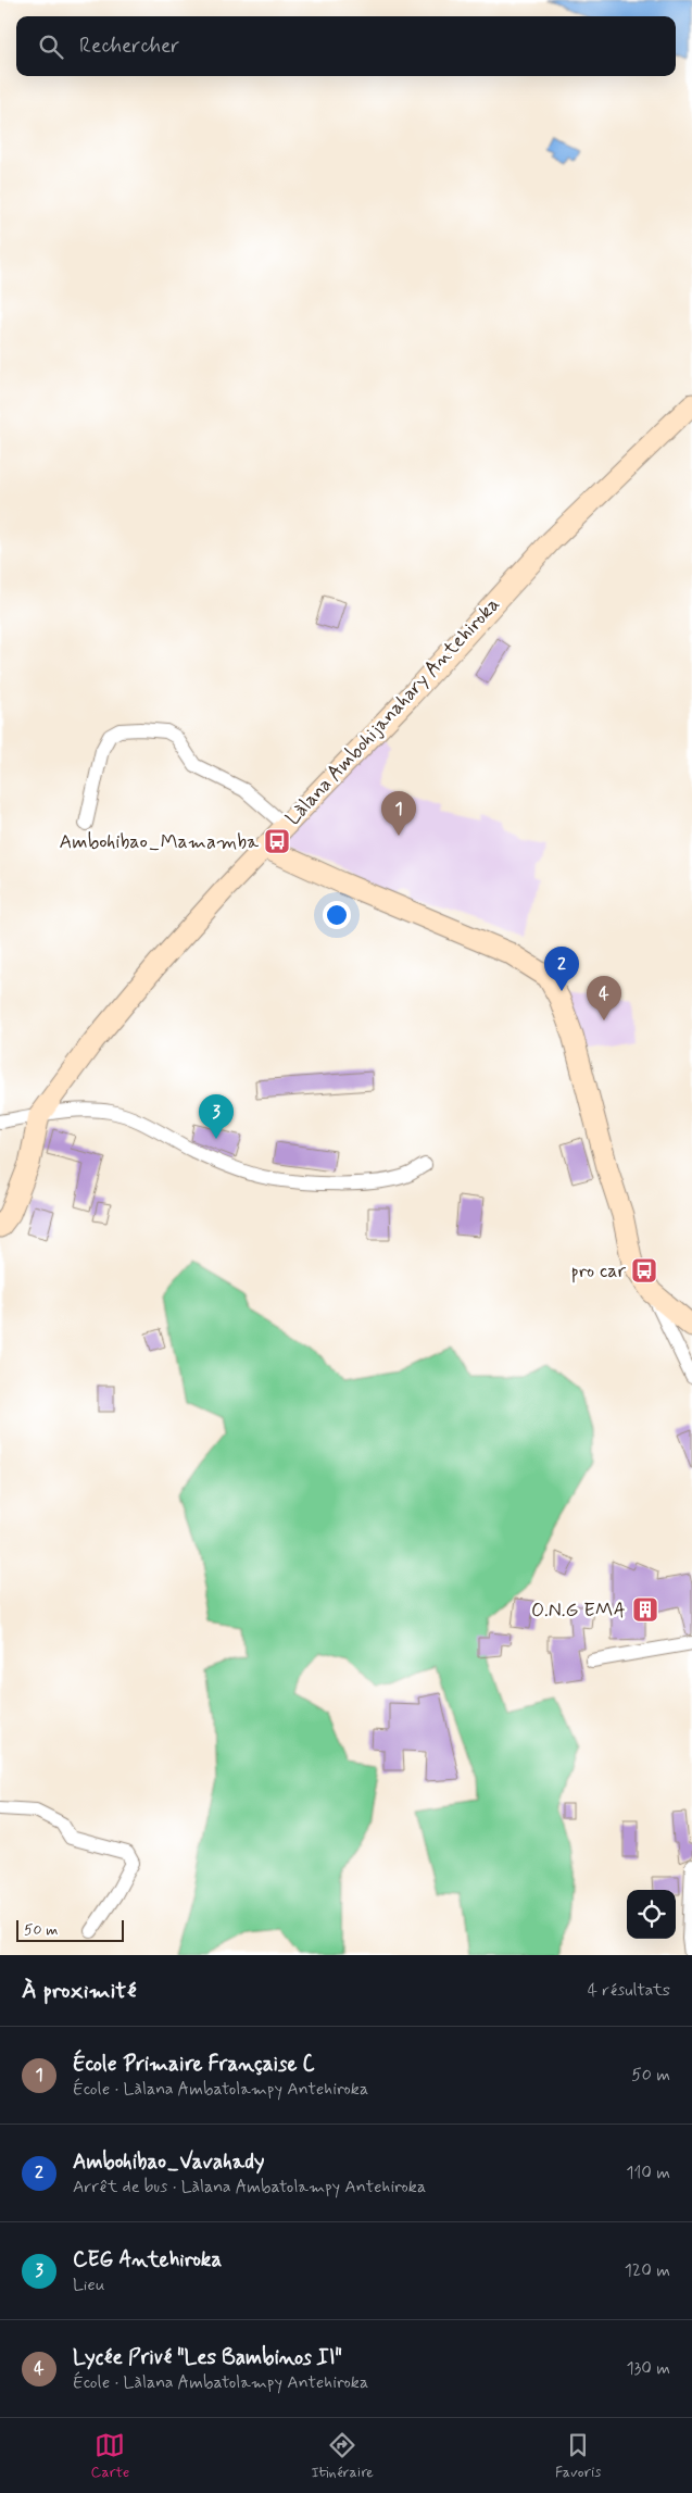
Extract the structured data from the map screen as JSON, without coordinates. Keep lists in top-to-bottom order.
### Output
{
  "streets": {
    "street": ["Làlana Ambohijanahary Antehiroka"]
  },
  "places": {
    "bus stop": ["Ambohibao_Mamamba", "pro car"],
    "building": ["O.N.G EMA"]
  },
  "scale_bar": "50 m",
  "page": {
    "search": "Rechercher",
    "pins": [
      "1",
      "2",
      "4",
      "3"
    ],
    "scale": "50 m",
    "heading": ["À proximité", "4 résultats"],
    "list": [
      {
        "mark": "1",
        "name": "École Primaire Française C",
        "note": "École · Làlana Ambatolampy Antehiroka",
        "value": "50 m"
      },
      {
        "mark": "2",
        "name": "Ambohibao_Vavahady",
        "note": "Arrêt de bus · Làlana Ambatolampy Antehiroka",
        "value": "110 m"
      },
      {
        "mark": "3",
        "name": "CEG Antehiroka",
        "note": "Lieu",
        "value": "120 m"
      },
      {
        "mark": "4",
        "name": "Lycée Privé \"Les Bambinos II\"",
        "note": "École · Làlana Ambatolampy Antehiroka",
        "value": "130 m"
      }
    ],
    "nav": ["Carte", "Itinéraire", "Favoris"]
  }
}
